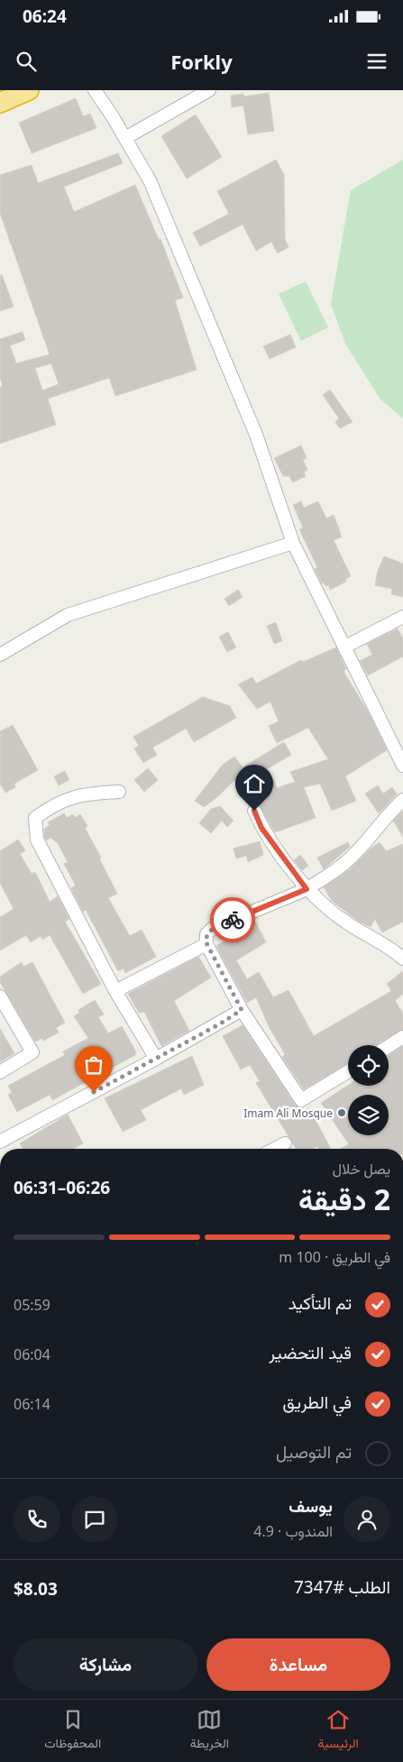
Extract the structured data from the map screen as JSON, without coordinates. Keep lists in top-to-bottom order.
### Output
{
  "places": ["Imam Ali Mosque"],
  "page": {
    "status": "06:24",
    "header": "Forkly",
    "heading": ["2 دقيقة", "يصل خلال", "06:26–06:31"],
    "panel": [
      "يوسف",
      "المندوب · 4.9",
      "الطلب #7347",
      "$8.03"
    ],
    "bar": "في الطريق · 100 m",
    "list": [
      ["تم التأكيد", "05:59"],
      ["قيد التحضير", "06:04"],
      ["في الطريق", "06:14"],
      "تم التوصيل"
    ],
    "buttons": ["مساعدة", "مشاركة"],
    "tabs": ["الرئيسية", "الخريطة", "المحفوظات"]
  }
}
